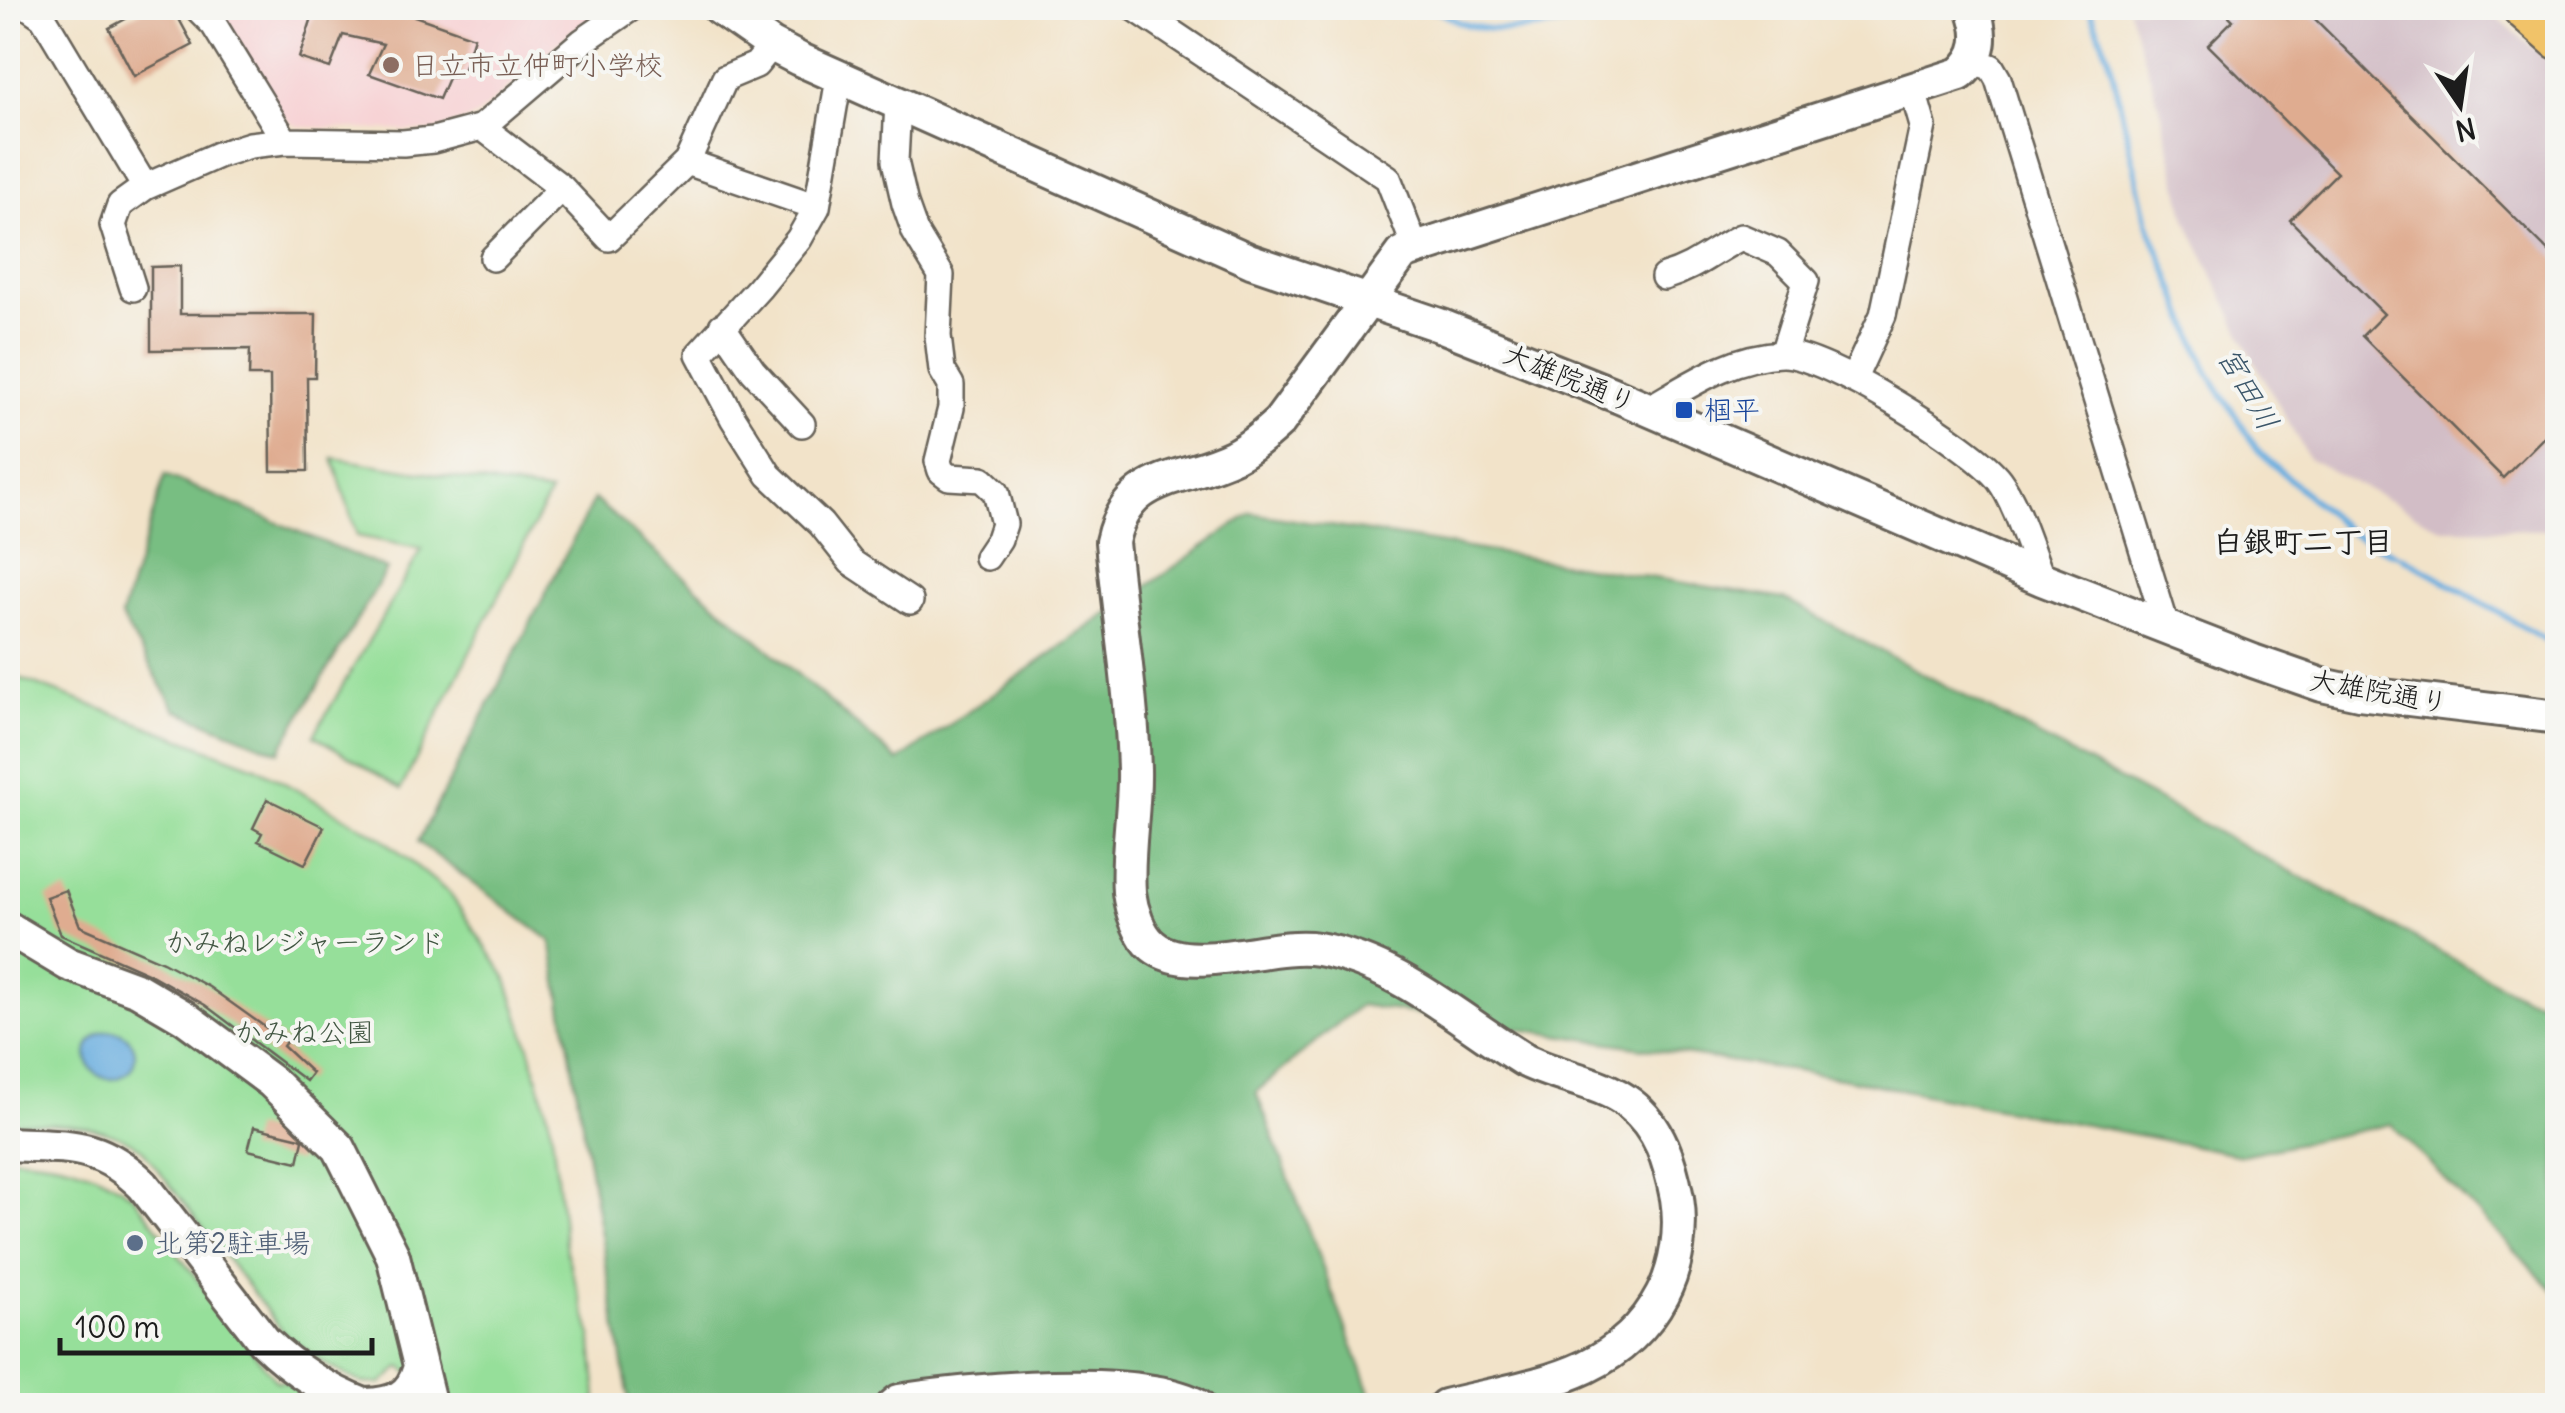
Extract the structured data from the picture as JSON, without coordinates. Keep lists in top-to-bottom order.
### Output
{
  "streets": {
    "street": ["大雄院通り"]
  },
  "districts": ["白銀町二丁目"],
  "water": ["宮田川"],
  "parks": ["かみねレジャーランド", "かみね公園"],
  "places": {
    "other": ["日立市立仲町小学校", "北第2駐車場"],
    "transit": ["椢平"]
  },
  "scale_bar": "100 m",
  "north": "bottom"
}
